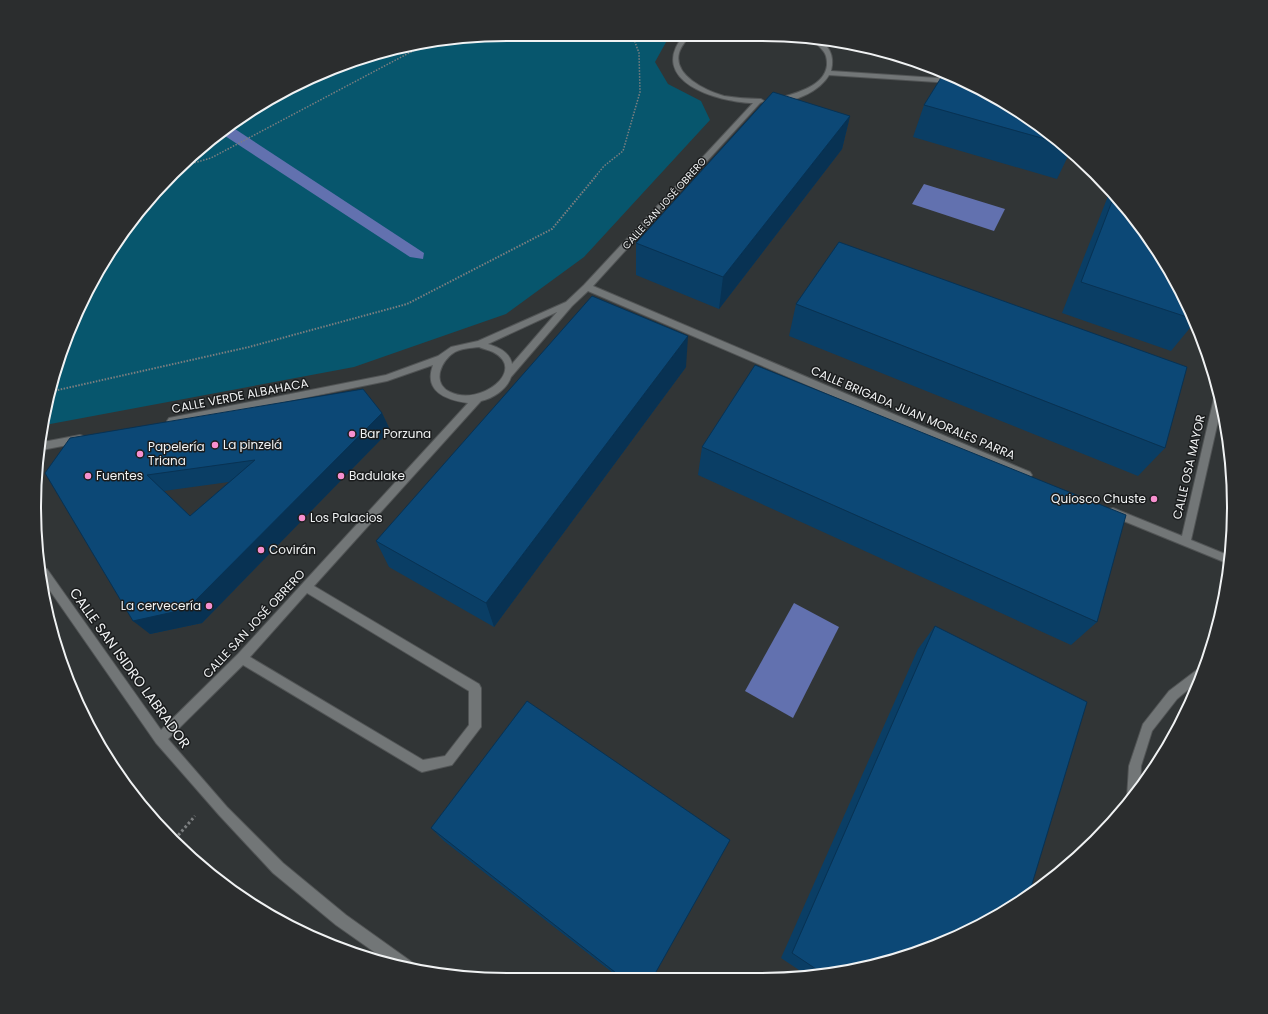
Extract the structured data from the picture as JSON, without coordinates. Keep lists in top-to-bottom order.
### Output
{
  "streets": {
    "street": [
      "CALLE SAN JOSÉ OBRERO",
      "CALLE VERDE ALBAHACA",
      "CALLE BRIGADA JUAN MORALES PARRA",
      "CALLE OSA MAYOR",
      "CALLE SAN ISIDRO LABRADOR"
    ]
  },
  "crossings": [
    ["CALLE SAN JOSÉ OBRERO", "CALLE VERDE ALBAHACA"],
    ["CALLE SAN JOSÉ OBRERO", "CALLE BRIGADA JUAN MORALES PARRA"],
    ["CALLE SAN JOSÉ OBRERO", "CALLE SAN ISIDRO LABRADOR"]
  ],
  "places": [
    "Bar Porzuna",
    "La pinzelá",
    "Papelería Triana",
    "Fuentes",
    "Badulake",
    "Quiosco Chuste",
    "Los Palacios",
    "Covirán",
    "La cervecería"
  ]
}
